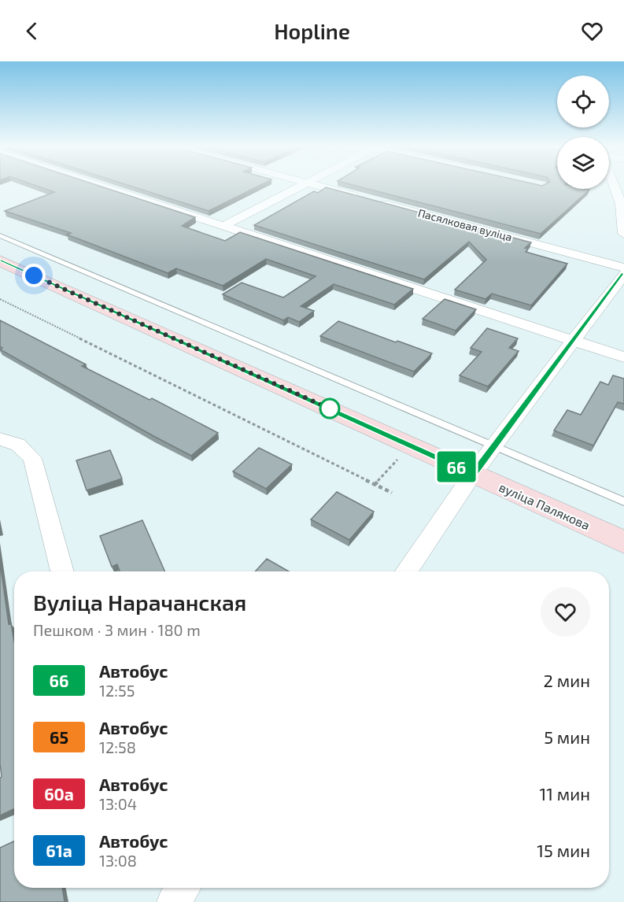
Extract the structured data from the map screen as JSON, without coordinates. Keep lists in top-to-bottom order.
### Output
{
  "streets": {
    "street": ["Пасялковая вуліца", "вуліца Палякова"]
  },
  "lines": ["bus line 66"],
  "page": {
    "header": "Hopline",
    "on_map": "66",
    "heading": ["Вуліца Нарачанская", "Пешком · 3 мин · 180 m"],
    "list": [
      {
        "mark": "66",
        "name": "Автобус",
        "note": "12:55",
        "value": "2 мин"
      },
      {
        "mark": "65",
        "name": "Автобус",
        "note": "12:58",
        "value": "5 мин"
      },
      {
        "mark": "60а",
        "name": "Автобус",
        "note": "13:04",
        "value": "11 мин"
      },
      {
        "mark": "61а",
        "name": "Автобус",
        "note": "13:08",
        "value": "15 мин"
      }
    ]
  }
}
